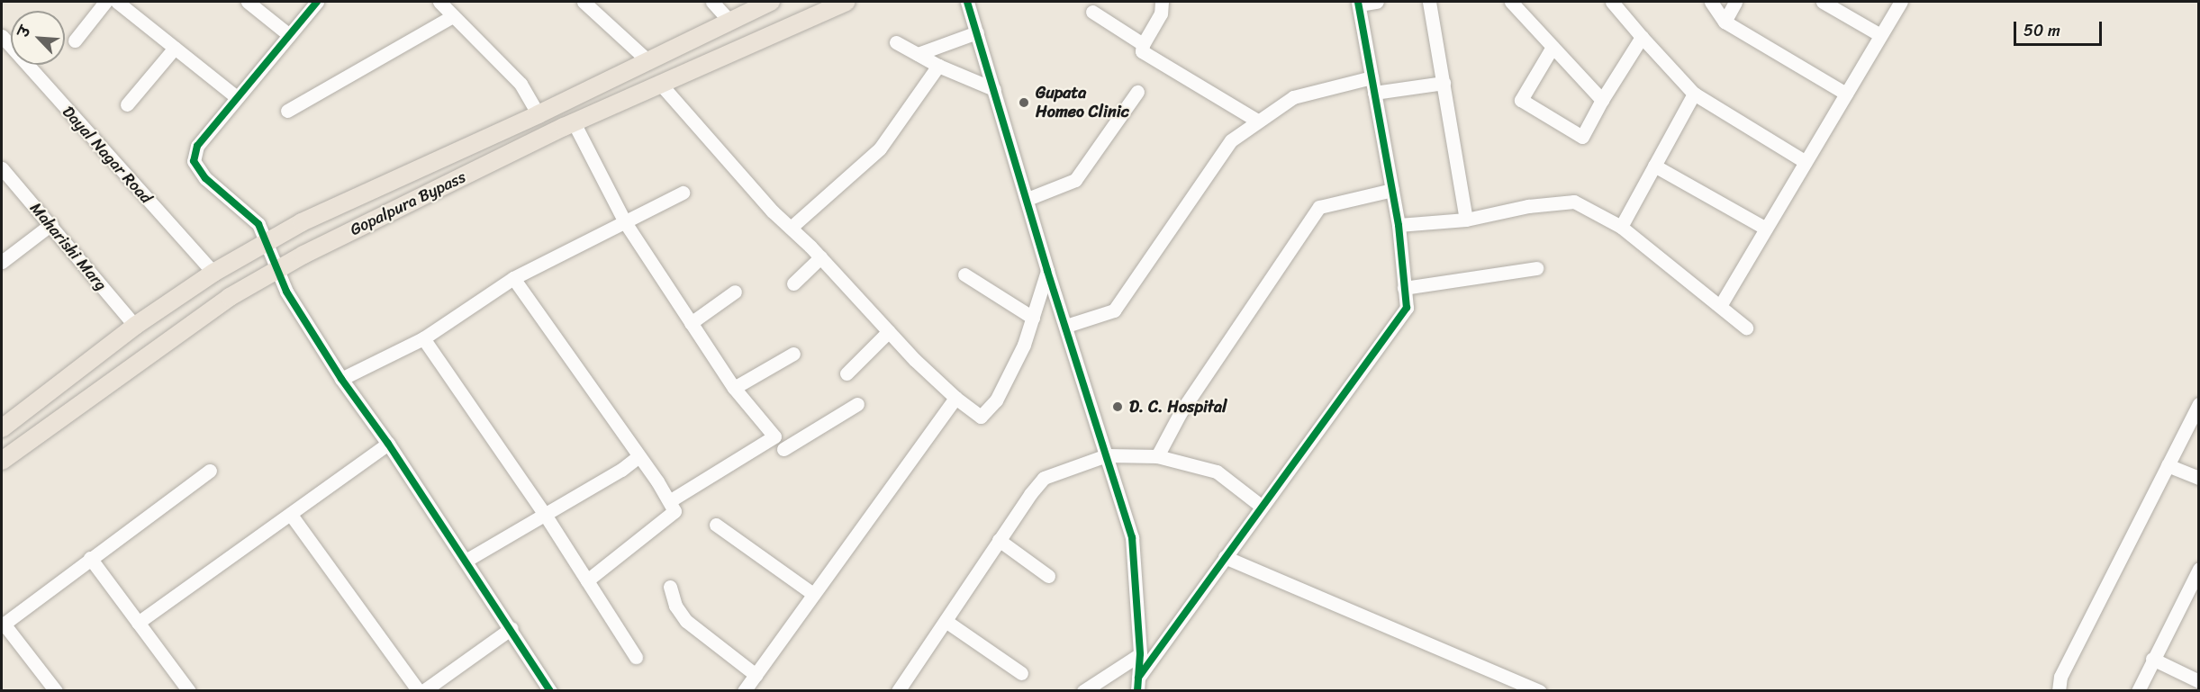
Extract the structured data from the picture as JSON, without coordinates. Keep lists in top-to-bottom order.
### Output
{
  "streets": {
    "main road": ["Gopalpura Bypass"],
    "street": ["Dayal Nagar Road", "Maharishi Marg"]
  },
  "crossings": [
    ["Dayal Nagar Road", "Gopalpura Bypass"],
    ["Gopalpura Bypass", "Maharishi Marg"]
  ],
  "places": ["Gupata Homeo Clinic", "D. C. Hospital"],
  "scale_bar": "50 m",
  "north": "top left"
}
